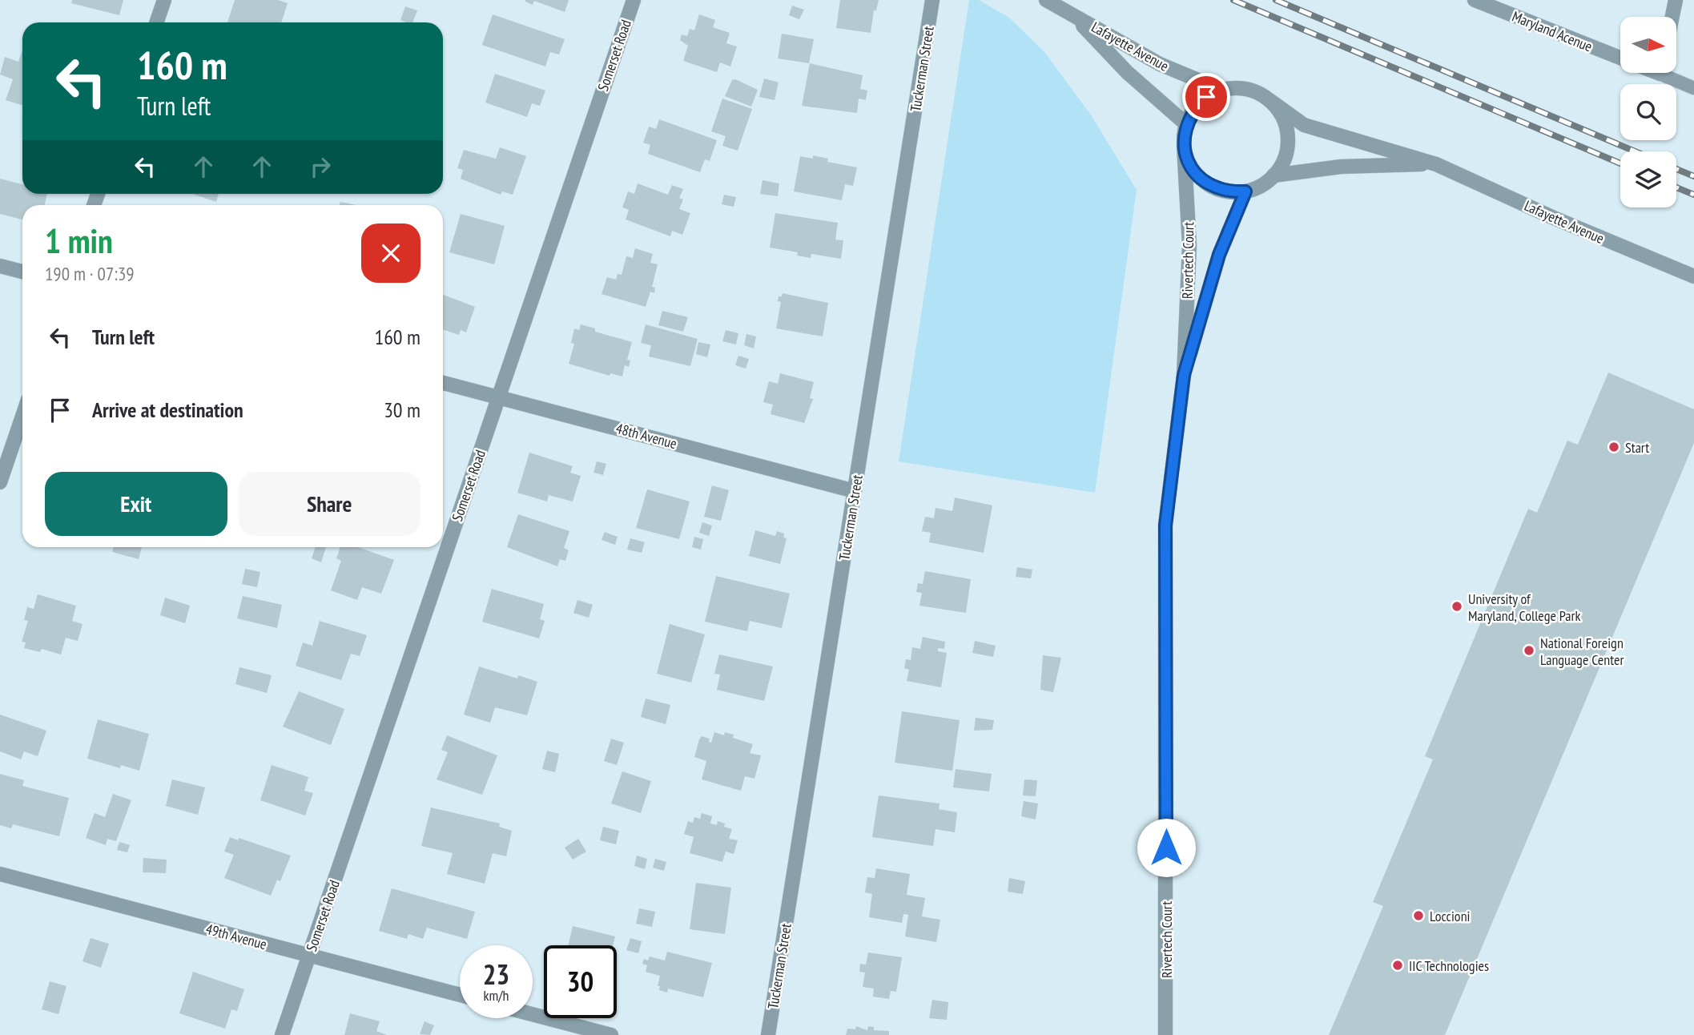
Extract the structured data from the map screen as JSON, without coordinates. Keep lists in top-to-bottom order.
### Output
{
  "streets": {
    "street": [
      "Maryland Acenue",
      "Lafayette Avenue",
      "Somerset Road",
      "Tuckerman Street",
      "Rivertech Court",
      "48th Avenue",
      "49th Avenue"
    ]
  },
  "crossings": [
    ["Lafayette Avenue", "Rivertech Court"],
    ["Somerset Road", "48th Avenue"],
    ["Somerset Road", "49th Avenue"],
    ["Tuckerman Street", "48th Avenue"]
  ],
  "places": [
    "Start",
    "University of Maryland, College Park",
    "National Foreign Language Center",
    "Loccioni",
    "IIC Technologies"
  ],
  "north": "right",
  "page": {
    "turn": ["160 m", "Turn left"],
    "heading": ["1 min", "190 m · 07:39"],
    "list": [
      {
        "name": "Turn left",
        "value": "160 m"
      },
      {
        "name": "Arrive at destination",
        "value": "30 m"
      }
    ],
    "buttons": ["Exit", "Share"],
    "speed": "23 km/h",
    "limit": "30"
  }
}
